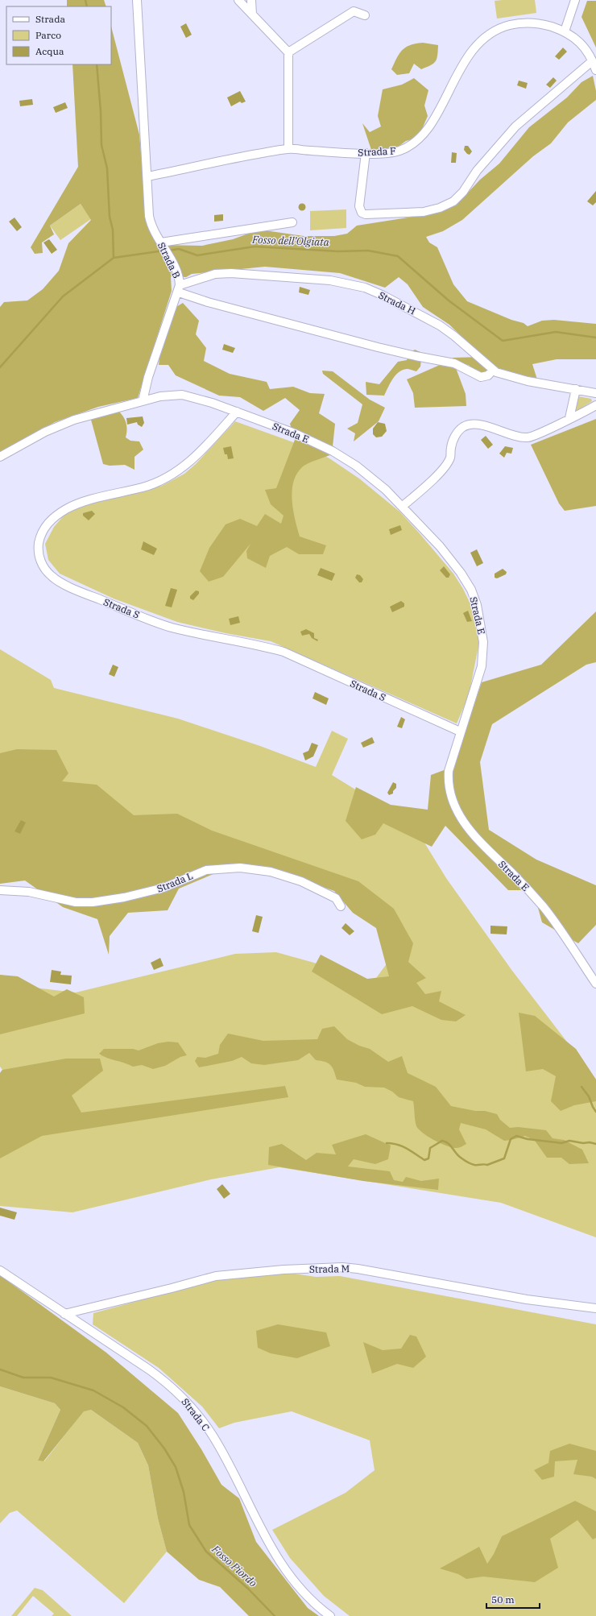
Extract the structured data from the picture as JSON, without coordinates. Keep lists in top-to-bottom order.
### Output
{
  "streets": {
    "street": [
      "Strada F",
      "Strada B",
      "Strada H",
      "Strada E",
      "Strada S",
      "Strada L",
      "Strada M",
      "Strada C"
    ]
  },
  "crossings": [
    ["Strada F", "Strada B"],
    ["Strada B", "Strada H"],
    ["Strada B", "Strada E"],
    ["Strada E", "Strada S"],
    ["Strada M", "Strada C"]
  ],
  "water": ["Fosso dell’Olgiata", "Fosso Piordo"],
  "legend": ["Strada", "Parco", "Acqua"],
  "scale_bar": "50 m"
}
